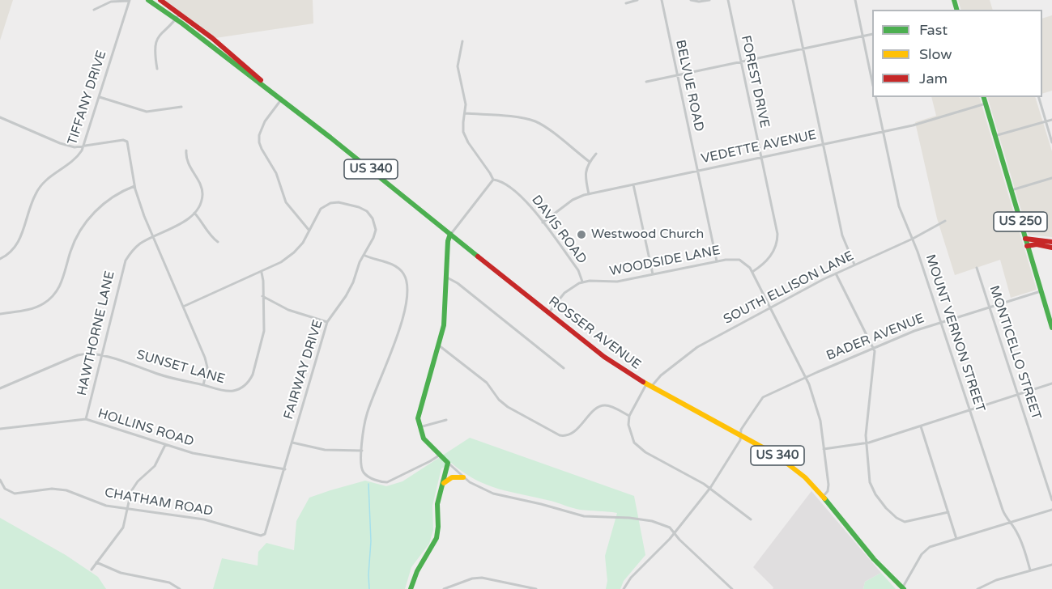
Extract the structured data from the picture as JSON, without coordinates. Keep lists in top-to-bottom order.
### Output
{
  "streets": {
    "main road": ["US 340", "US 250", "ROSSER AVENUE"],
    "street": [
      "FOREST DRIVE",
      "BELVUE ROAD",
      "TIFFANY DRIVE",
      "VEDETTE AVENUE",
      "DAVIS ROAD",
      "WOODSIDE LANE",
      "SOUTH ELLISON LANE",
      "HAWTHORNE LANE",
      "MOUNT VERNON STREET",
      "BADER AVENUE",
      "MONTICELLO STREET",
      "SUNSET LANE",
      "FAIRWAY DRIVE",
      "HOLLINS ROAD",
      "CHATHAM ROAD"
    ]
  },
  "crossings": [
    ["FOREST DRIVE", "VEDETTE AVENUE"],
    ["FOREST DRIVE", "WOODSIDE LANE"],
    ["BELVUE ROAD", "VEDETTE AVENUE"],
    ["BELVUE ROAD", "WOODSIDE LANE"],
    ["VEDETTE AVENUE", "US 250"],
    ["VEDETTE AVENUE", "DAVIS ROAD"],
    ["VEDETTE AVENUE", "MOUNT VERNON STREET"],
    ["US 250", "BADER AVENUE"],
    ["DAVIS ROAD", "WOODSIDE LANE"],
    ["SOUTH ELLISON LANE", "ROSSER AVENUE"],
    ["SOUTH ELLISON LANE", "MOUNT VERNON STREET"],
    ["HAWTHORNE LANE", "SUNSET LANE"],
    ["HAWTHORNE LANE", "HOLLINS ROAD"],
    ["ROSSER AVENUE", "BADER AVENUE"],
    ["MOUNT VERNON STREET", "BADER AVENUE"],
    ["BADER AVENUE", "MONTICELLO STREET"],
    ["SUNSET LANE", "FAIRWAY DRIVE"],
    ["FAIRWAY DRIVE", "HOLLINS ROAD"],
    ["FAIRWAY DRIVE", "CHATHAM ROAD"]
  ],
  "places": ["Westwood Church"],
  "legend": ["Fast", "Slow", "Jam"]
}
